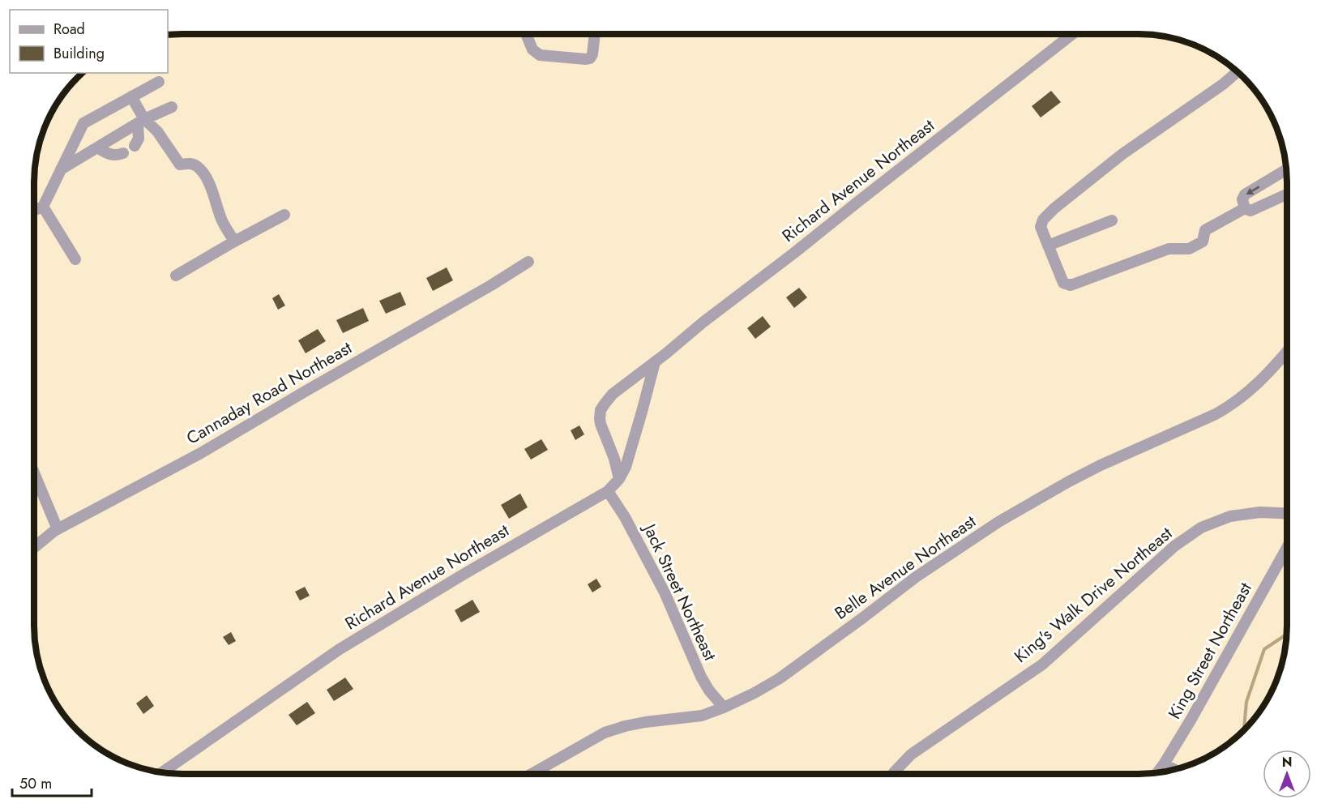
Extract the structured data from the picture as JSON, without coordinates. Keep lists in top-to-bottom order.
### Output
{
  "streets": {
    "street": [
      "Richard Avenue Northeast",
      "Cannaday Road Northeast",
      "Belle Avenue Northeast",
      "Jack Street Northeast",
      "King's Walk Drive Northeast",
      "King Street Northeast"
    ]
  },
  "crossings": [
    ["Richard Avenue Northeast", "Jack Street Northeast"],
    ["Belle Avenue Northeast", "Jack Street Northeast"]
  ],
  "legend": ["Road", "Building"],
  "scale_bar": "50 m",
  "north": "top"
}
